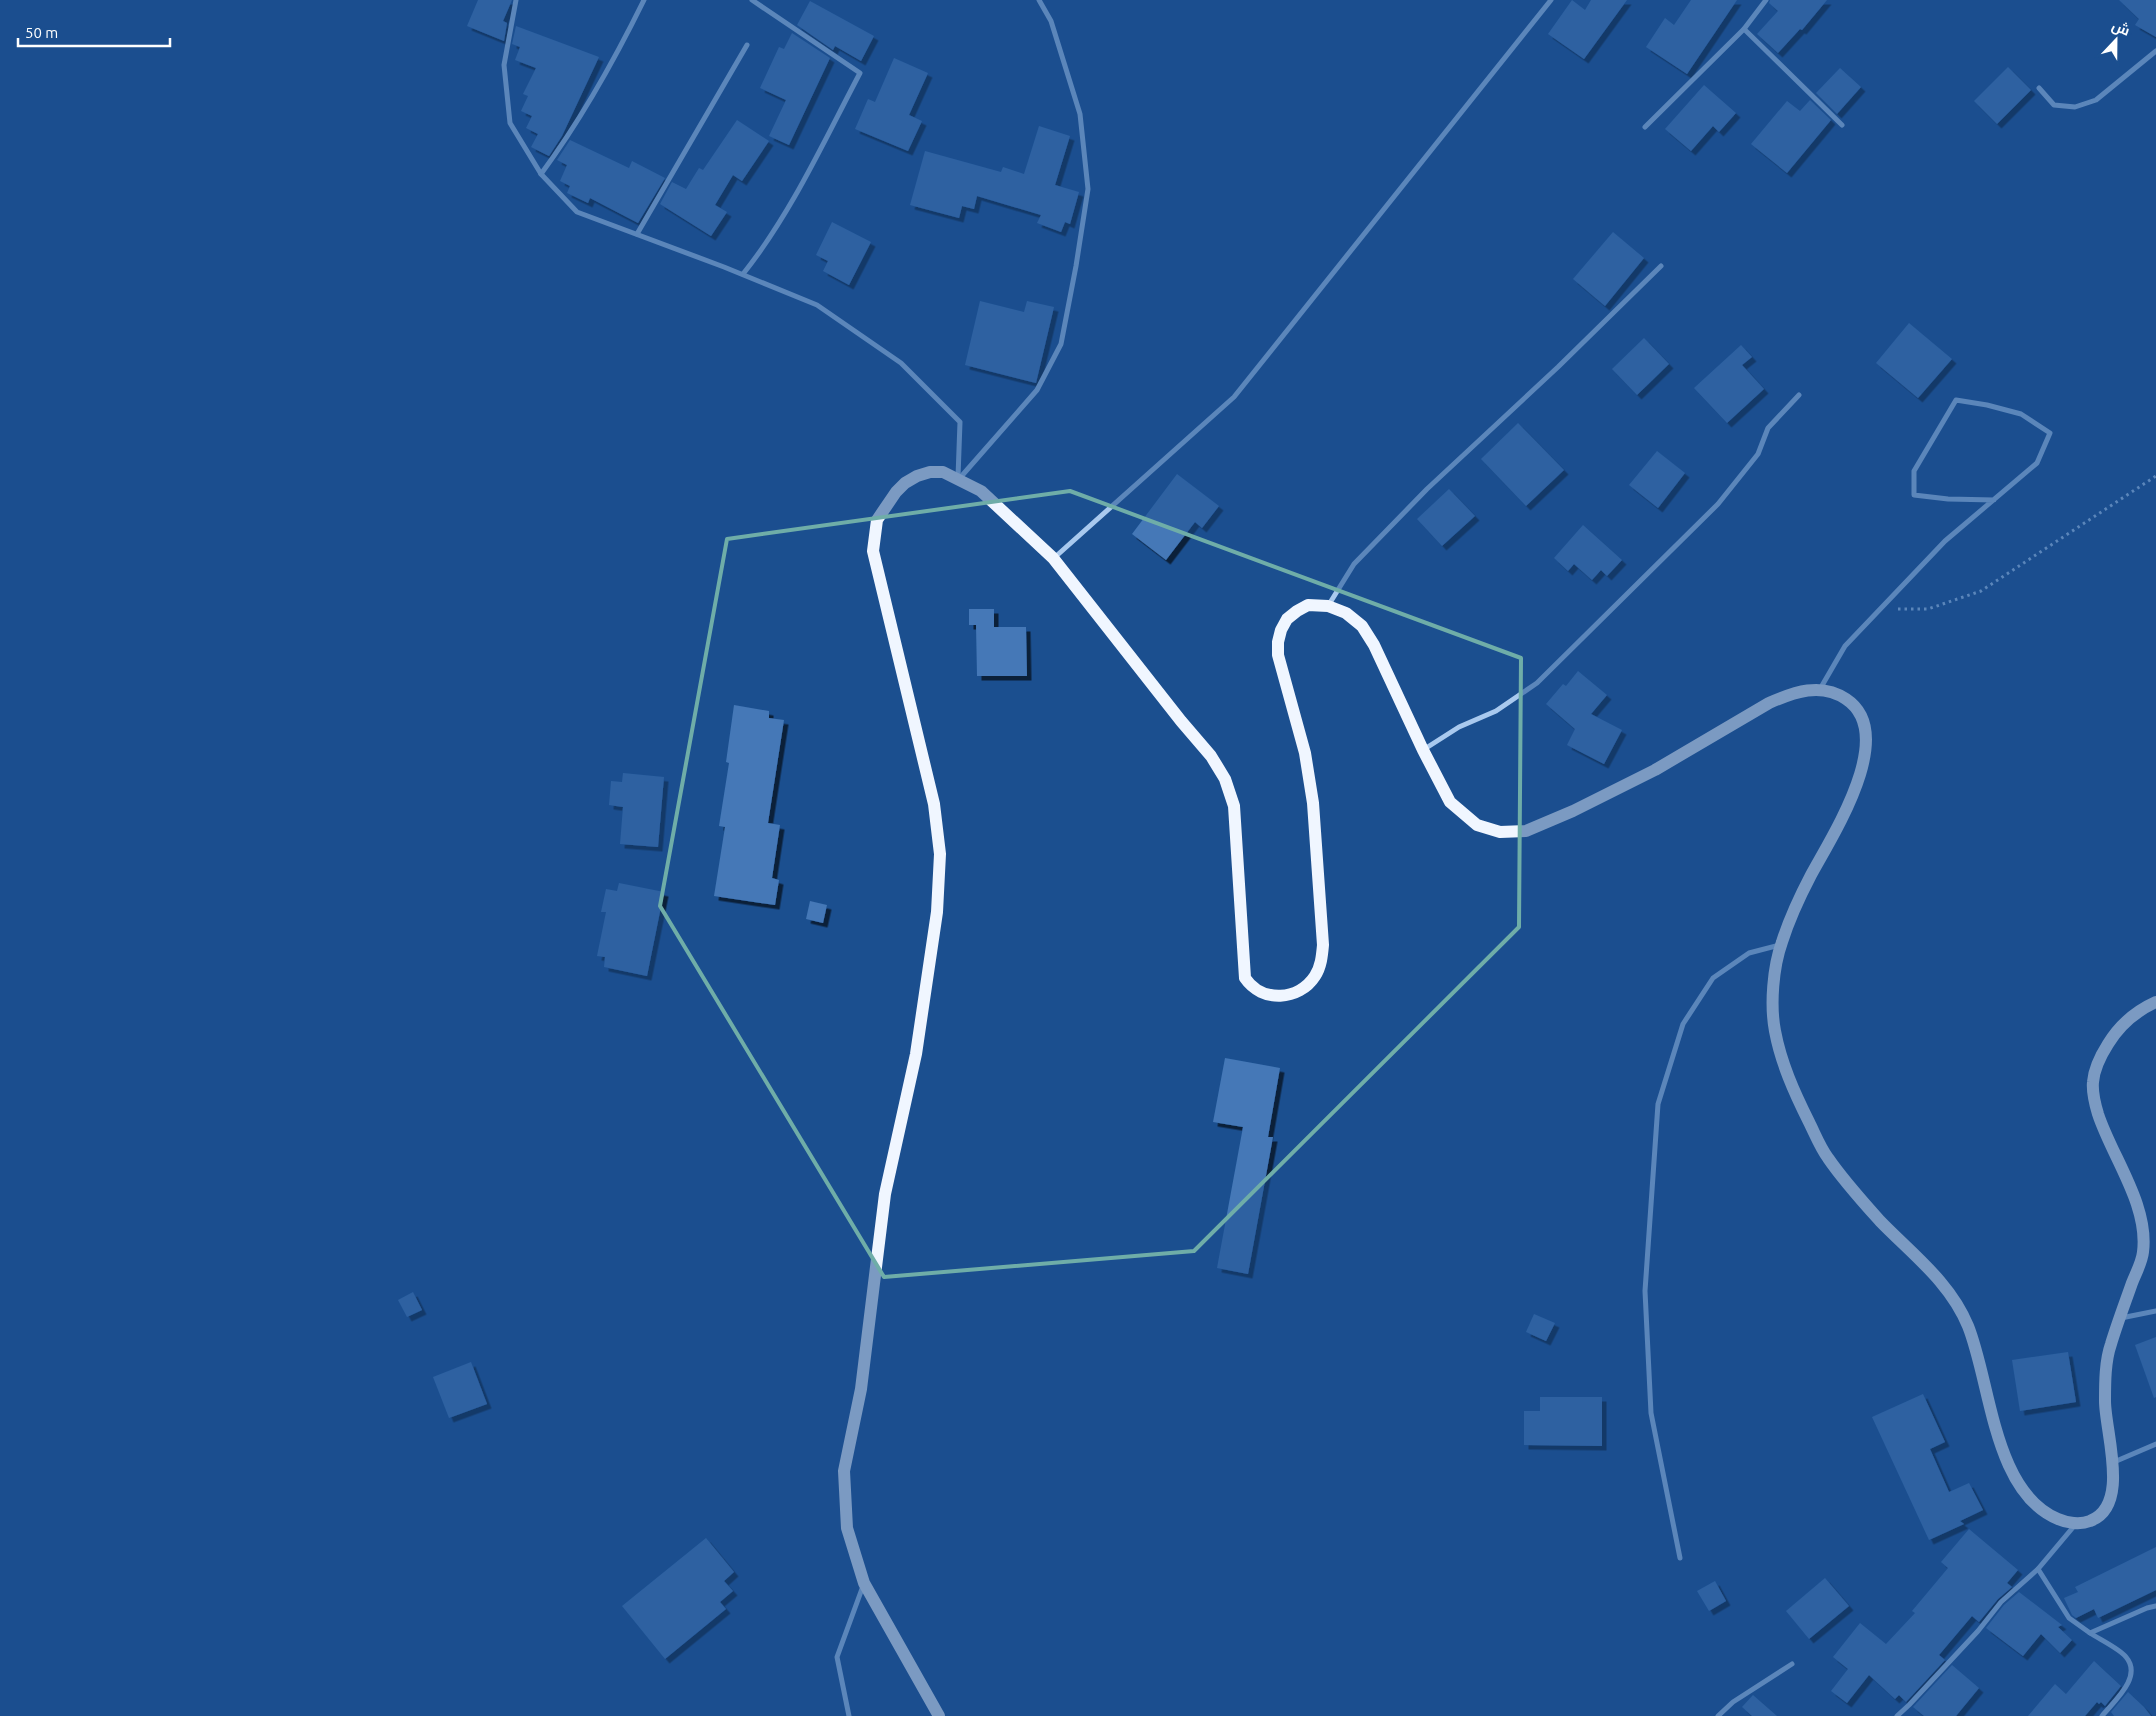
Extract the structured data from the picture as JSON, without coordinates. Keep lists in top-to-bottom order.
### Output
{
  "scale_bar": "50 m",
  "north": "top"
}
